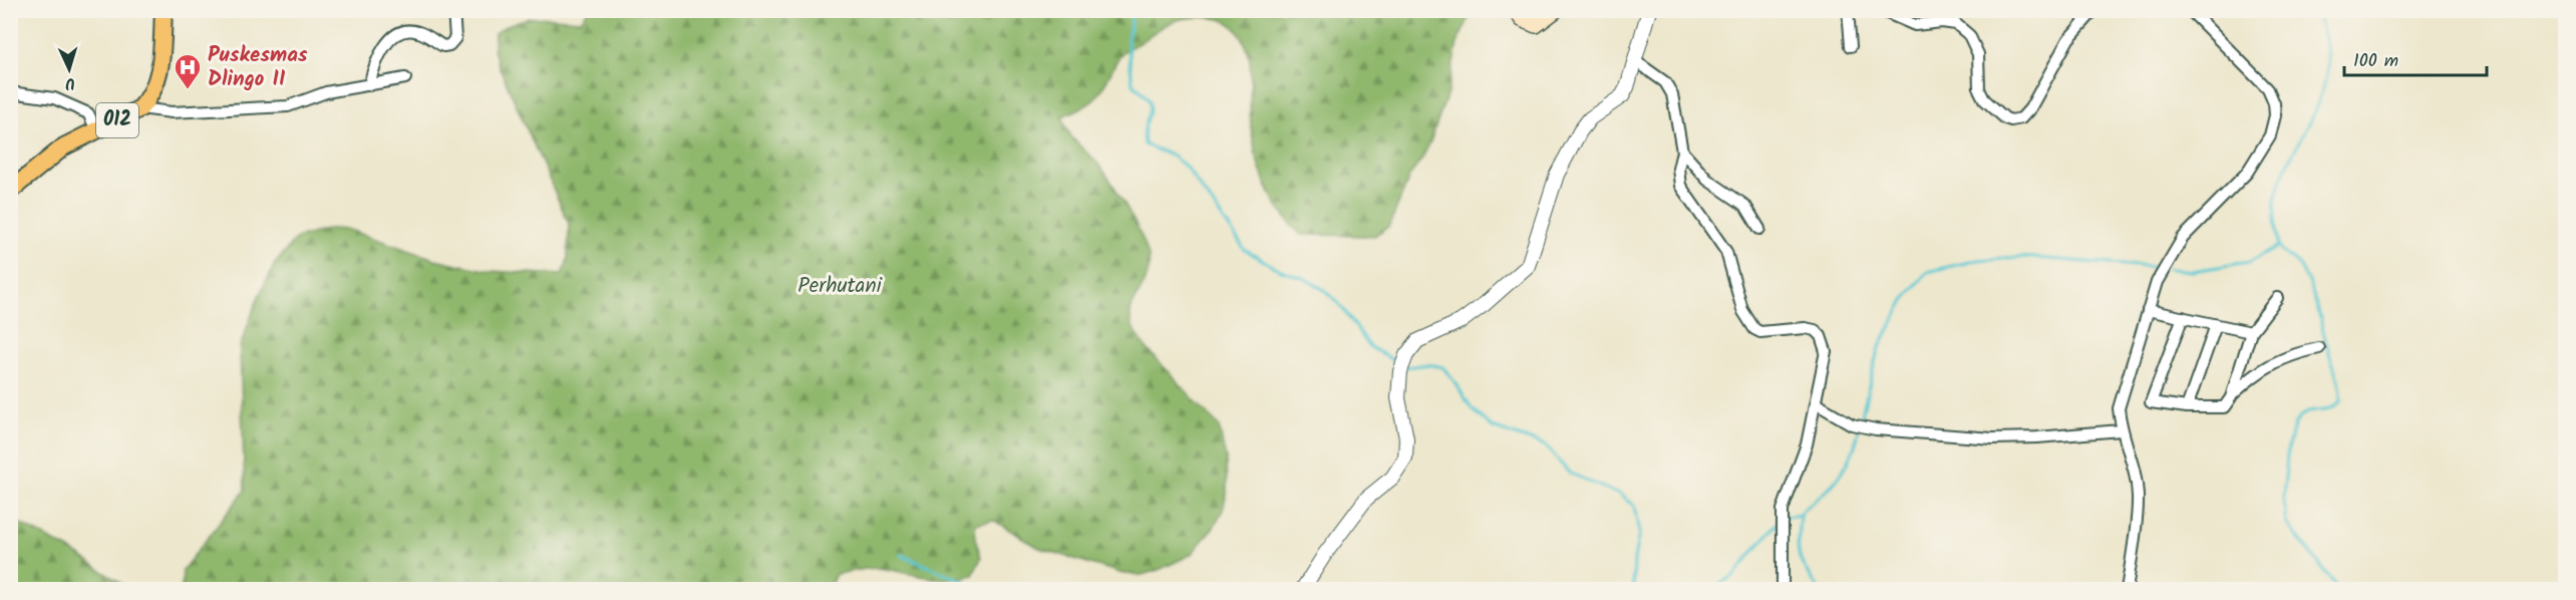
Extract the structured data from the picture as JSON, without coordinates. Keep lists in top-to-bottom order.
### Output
{
  "streets": {
    "main road": ["012"]
  },
  "parks": ["Perhutani"],
  "places": {
    "hospital": ["Puskesmas Dlingo II"]
  },
  "scale_bar": "100 m",
  "north": "bottom"
}
